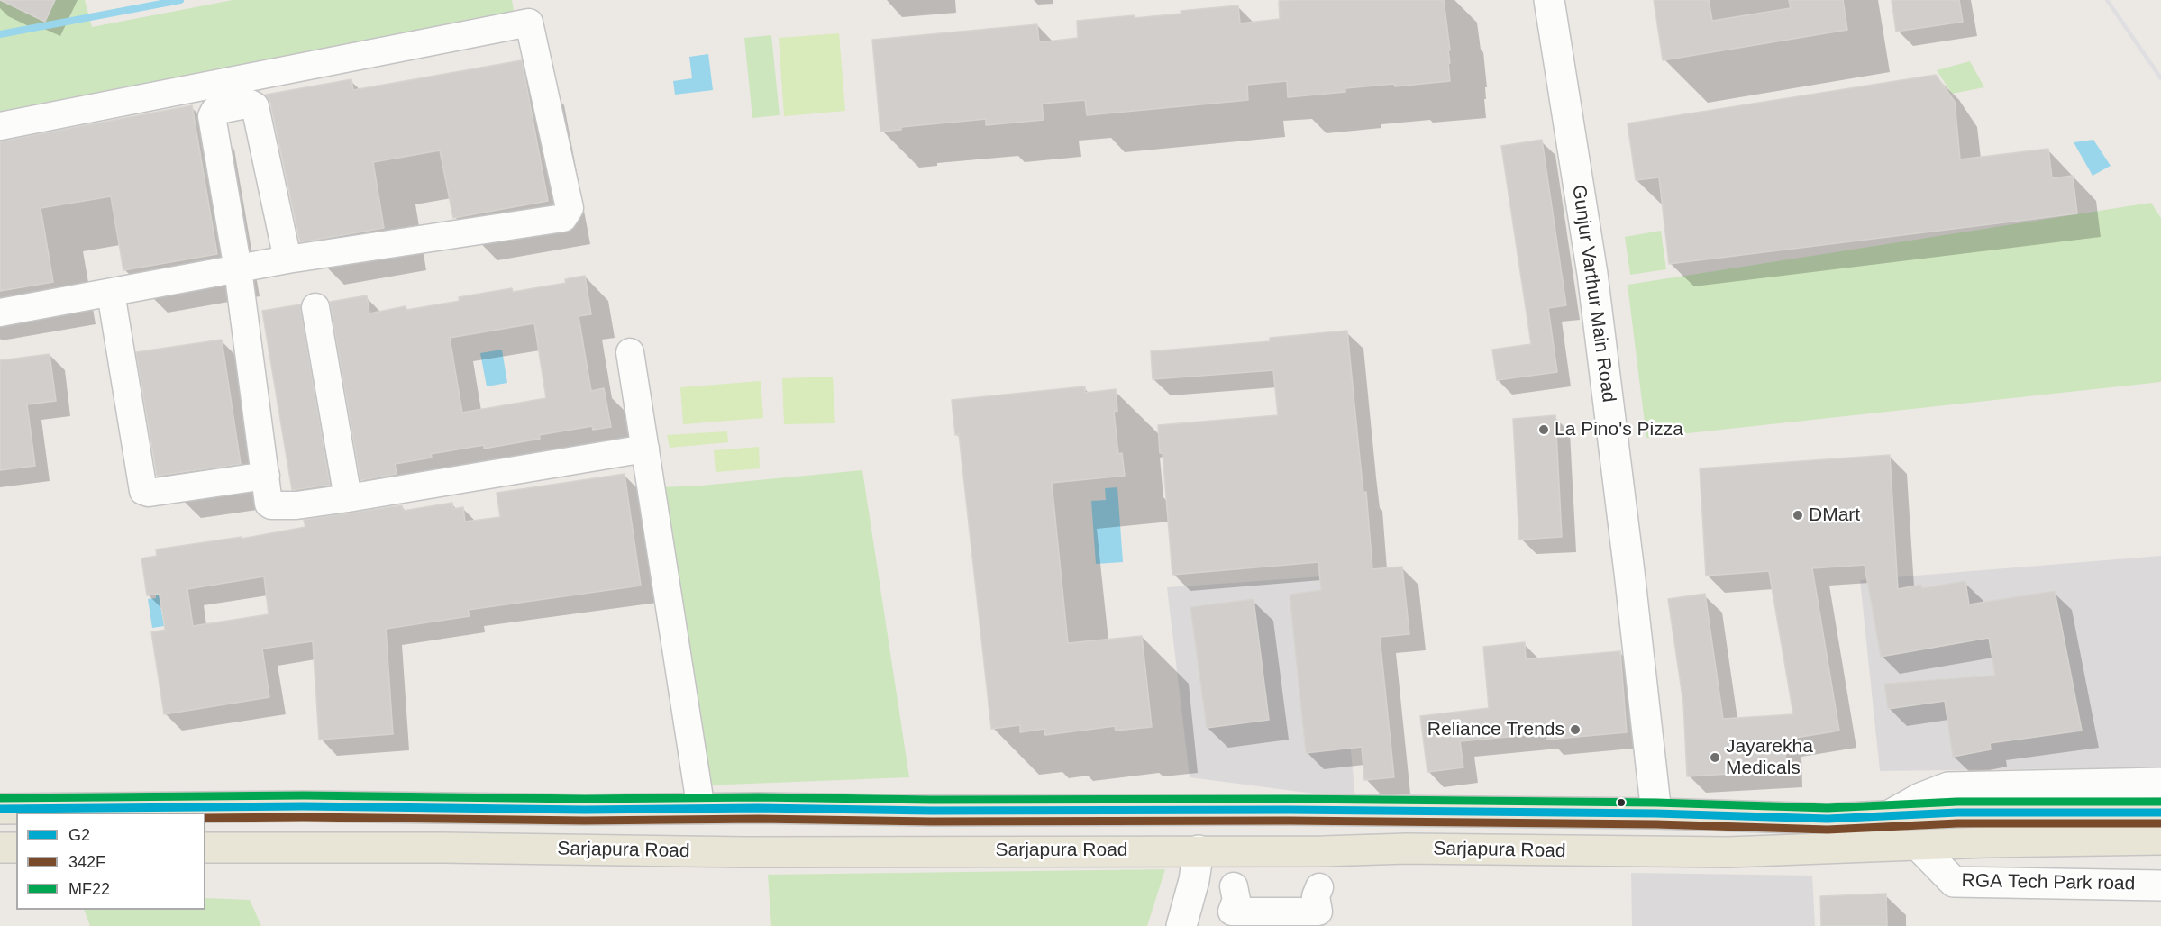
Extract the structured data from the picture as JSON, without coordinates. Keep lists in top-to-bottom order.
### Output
{
  "streets": {
    "main road": ["Sarjapura Road"],
    "street": ["Gunjur Varthur Main Road", "RGA Tech Park road"]
  },
  "crossings": [
    ["Gunjur Varthur Main Road", "Sarjapura Road"],
    ["Sarjapura Road", "RGA Tech Park road"]
  ],
  "places": [
    "La Pino's Pizza",
    "DMart",
    "Reliance Trends",
    "Jayarekha Medicals"
  ],
  "lines": ["transit line MF22", "transit line G2", "transit line 342F"],
  "legend": ["G2", "342F", "MF22"]
}
